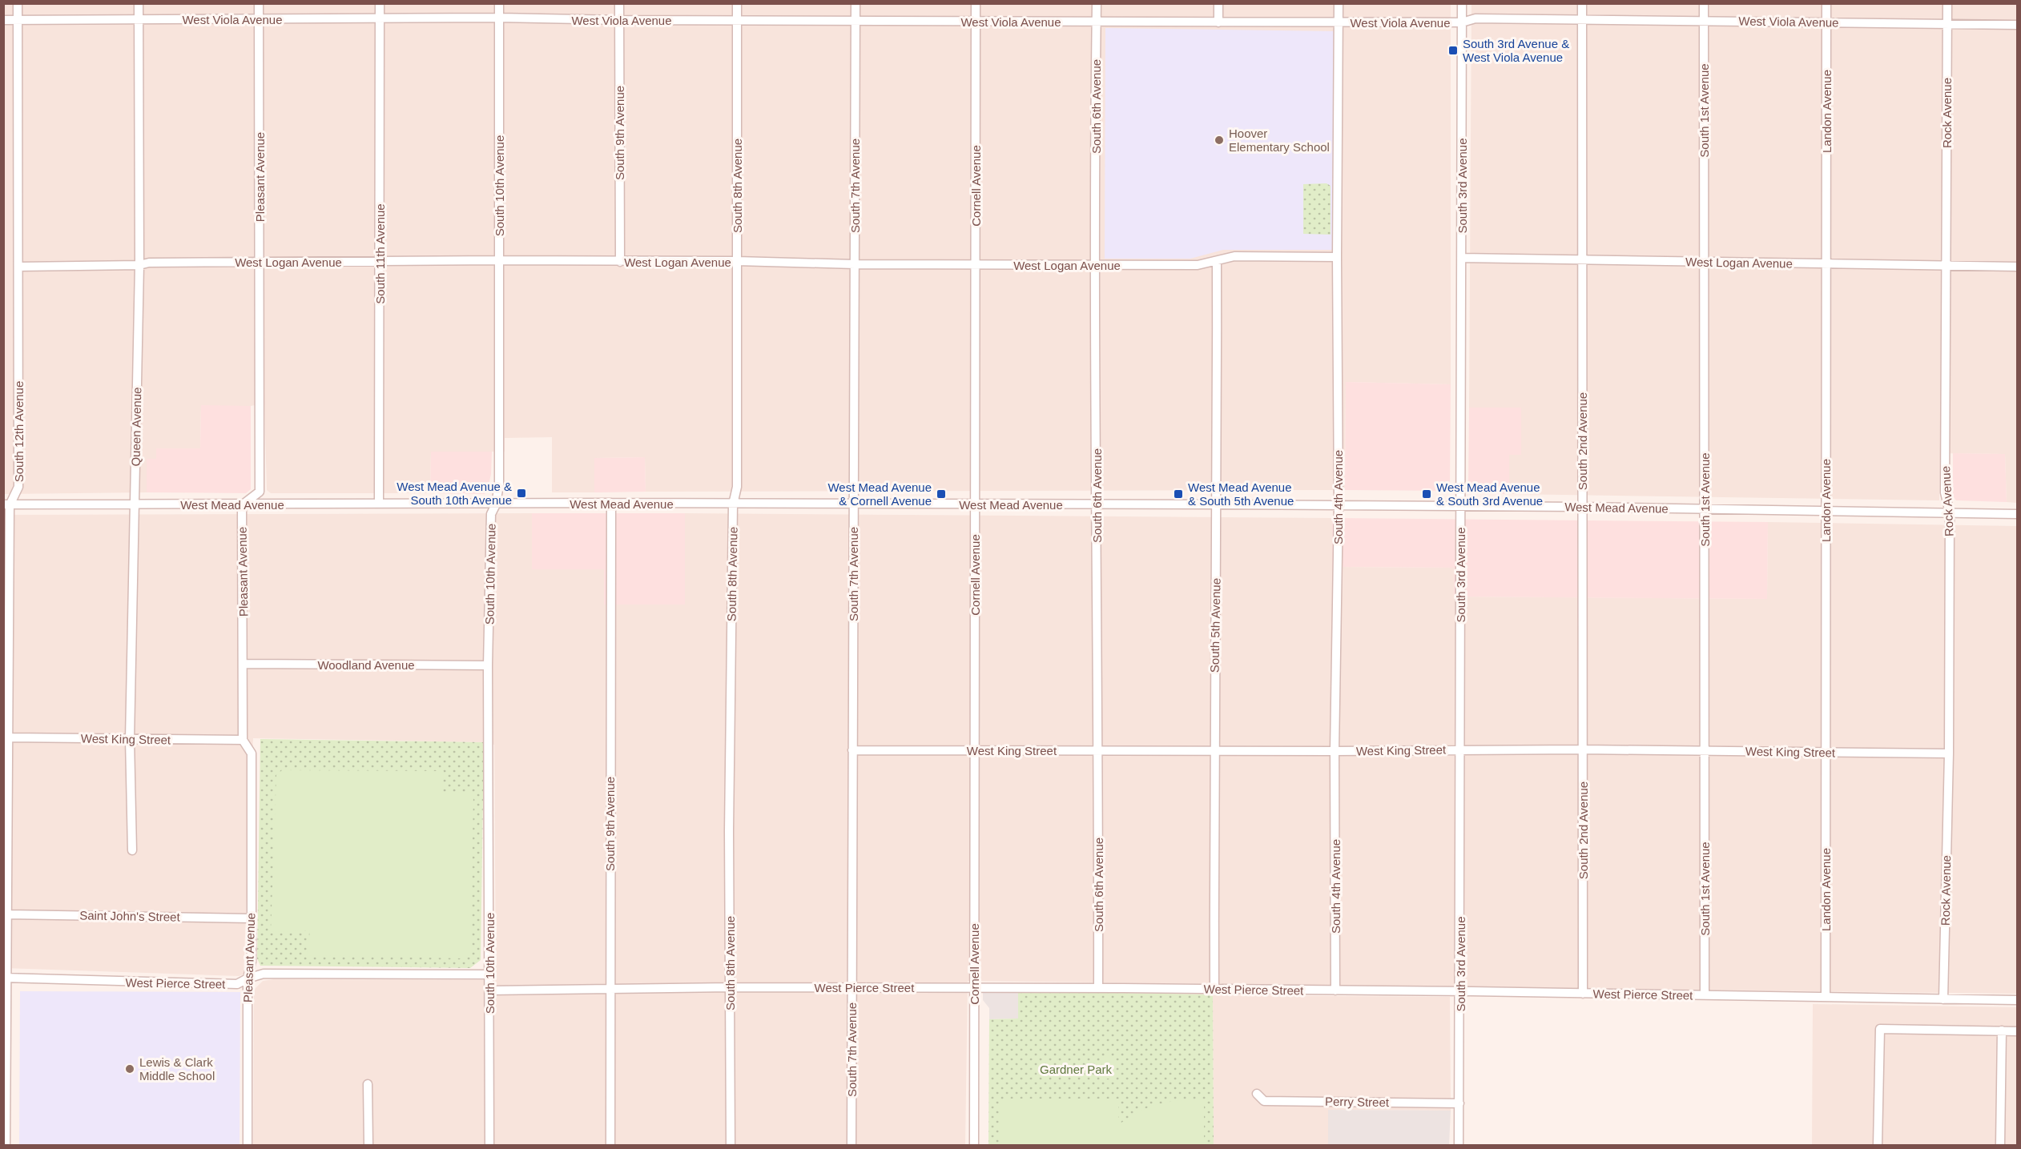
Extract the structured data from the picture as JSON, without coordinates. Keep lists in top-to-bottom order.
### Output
{
  "streets": {
    "street": [
      "West Viola Avenue",
      "South 6th Avenue",
      "South 1st Avenue",
      "Landon Avenue",
      "Rock Avenue",
      "South 9th Avenue",
      "Pleasant Avenue",
      "South 10th Avenue",
      "South 8th Avenue",
      "South 7th Avenue",
      "Cornell Avenue",
      "South 3rd Avenue",
      "South 11th Avenue",
      "West Logan Avenue",
      "Queen Avenue",
      "South 12th Avenue",
      "South 2nd Avenue",
      "South 4th Avenue",
      "West Mead Avenue",
      "South 5th Avenue",
      "Woodland Avenue",
      "West King Street",
      "Saint John's Street",
      "West Pierce Street",
      "Perry Street"
    ]
  },
  "crossings": [
    ["West Viola Avenue", "South 6th Avenue"],
    ["West Viola Avenue", "South 1st Avenue"],
    ["West Viola Avenue", "Landon Avenue"],
    ["West Viola Avenue", "Rock Avenue"],
    ["West Viola Avenue", "South 9th Avenue"],
    ["West Viola Avenue", "Pleasant Avenue"],
    ["West Viola Avenue", "South 10th Avenue"],
    ["West Viola Avenue", "South 8th Avenue"],
    ["West Viola Avenue", "South 7th Avenue"],
    ["West Viola Avenue", "Cornell Avenue"],
    ["West Viola Avenue", "South 3rd Avenue"],
    ["West Viola Avenue", "South 11th Avenue"],
    ["West Viola Avenue", "Queen Avenue"],
    ["West Viola Avenue", "South 12th Avenue"],
    ["West Viola Avenue", "South 2nd Avenue"],
    ["West Viola Avenue", "South 4th Avenue"],
    ["South 6th Avenue", "West Logan Avenue"],
    ["South 6th Avenue", "West Mead Avenue"],
    ["South 6th Avenue", "West King Street"],
    ["South 6th Avenue", "West Pierce Street"],
    ["South 1st Avenue", "West Logan Avenue"],
    ["South 1st Avenue", "West Mead Avenue"],
    ["South 1st Avenue", "West King Street"],
    ["South 1st Avenue", "West Pierce Street"],
    ["Landon Avenue", "West Logan Avenue"],
    ["Landon Avenue", "West Mead Avenue"],
    ["Landon Avenue", "West King Street"],
    ["Landon Avenue", "West Pierce Street"],
    ["Rock Avenue", "West Logan Avenue"],
    ["Rock Avenue", "West Mead Avenue"],
    ["Rock Avenue", "West King Street"],
    ["Rock Avenue", "West Pierce Street"],
    ["South 9th Avenue", "West Logan Avenue"],
    ["South 9th Avenue", "West Mead Avenue"],
    ["South 9th Avenue", "West Pierce Street"],
    ["Pleasant Avenue", "West Logan Avenue"],
    ["Pleasant Avenue", "West Mead Avenue"],
    ["Pleasant Avenue", "Woodland Avenue"],
    ["Pleasant Avenue", "West King Street"],
    ["Pleasant Avenue", "Saint John's Street"],
    ["Pleasant Avenue", "West Pierce Street"],
    ["South 10th Avenue", "West Logan Avenue"],
    ["South 10th Avenue", "West Mead Avenue"],
    ["South 10th Avenue", "Woodland Avenue"],
    ["South 10th Avenue", "West Pierce Street"],
    ["South 8th Avenue", "West Logan Avenue"],
    ["South 8th Avenue", "West Mead Avenue"],
    ["South 8th Avenue", "West Pierce Street"],
    ["South 7th Avenue", "West Logan Avenue"],
    ["South 7th Avenue", "West Mead Avenue"],
    ["South 7th Avenue", "West King Street"],
    ["South 7th Avenue", "West Pierce Street"],
    ["Cornell Avenue", "West Logan Avenue"],
    ["Cornell Avenue", "West Mead Avenue"],
    ["Cornell Avenue", "West King Street"],
    ["Cornell Avenue", "West Pierce Street"],
    ["South 3rd Avenue", "West Logan Avenue"],
    ["South 3rd Avenue", "West Mead Avenue"],
    ["South 3rd Avenue", "West King Street"],
    ["South 3rd Avenue", "West Pierce Street"],
    ["South 3rd Avenue", "Perry Street"],
    ["South 11th Avenue", "West Logan Avenue"],
    ["South 11th Avenue", "West Mead Avenue"],
    ["West Logan Avenue", "Queen Avenue"],
    ["West Logan Avenue", "South 12th Avenue"],
    ["West Logan Avenue", "South 2nd Avenue"],
    ["West Logan Avenue", "South 4th Avenue"],
    ["West Logan Avenue", "South 5th Avenue"],
    ["Queen Avenue", "West Mead Avenue"],
    ["Queen Avenue", "West King Street"],
    ["South 12th Avenue", "West Mead Avenue"],
    ["South 12th Avenue", "West King Street"],
    ["South 12th Avenue", "Saint John's Street"],
    ["South 12th Avenue", "West Pierce Street"],
    ["South 2nd Avenue", "West Mead Avenue"],
    ["South 2nd Avenue", "West King Street"],
    ["South 2nd Avenue", "West Pierce Street"],
    ["South 4th Avenue", "West Mead Avenue"],
    ["South 4th Avenue", "West King Street"],
    ["South 4th Avenue", "West Pierce Street"],
    ["West Mead Avenue", "South 5th Avenue"],
    ["South 5th Avenue", "West King Street"],
    ["South 5th Avenue", "West Pierce Street"]
  ],
  "parks": ["Gardner Park"],
  "places": {
    "transit": [
      "South 3rd Avenue & West Viola Avenue",
      "West Mead Avenue & South 10th Avenue",
      "West Mead Avenue & Cornell Avenue",
      "West Mead Avenue & South 5th Avenue",
      "West Mead Avenue & South 3rd Avenue"
    ],
    "other": ["Hoover Elementary School", "Lewis & Clark Middle School"]
  }
}
